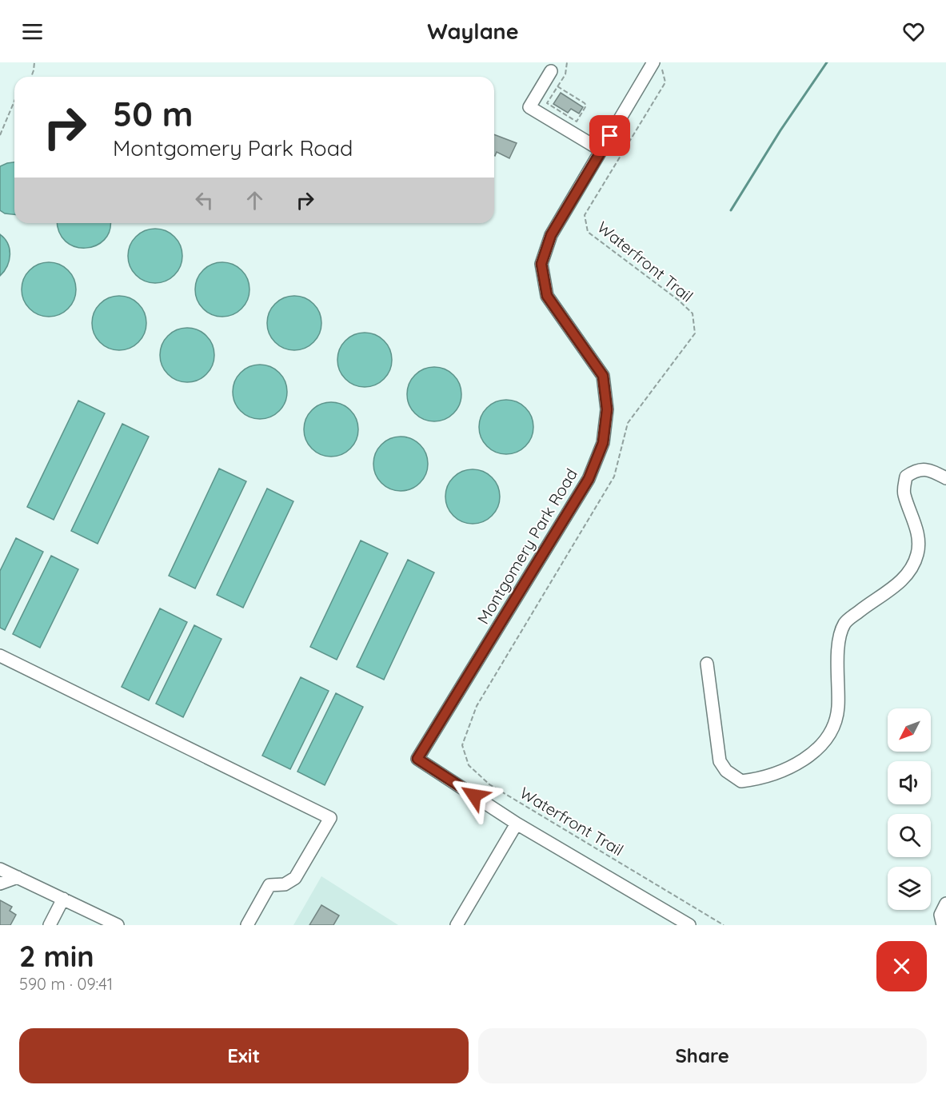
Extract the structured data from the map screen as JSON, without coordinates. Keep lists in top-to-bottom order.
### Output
{
  "streets": {
    "street": ["Montgomery Park Road"],
    "path": ["Waterfront Trail"]
  },
  "crossings": [
    ["Waterfront Trail", "Montgomery Park Road"]
  ],
  "north": "bottom left",
  "page": {
    "header": "Waylane",
    "turn": ["50 m", "Montgomery Park Road"],
    "heading": ["2 min", "590 m · 09:41"],
    "buttons": ["Exit", "Share"]
  }
}
